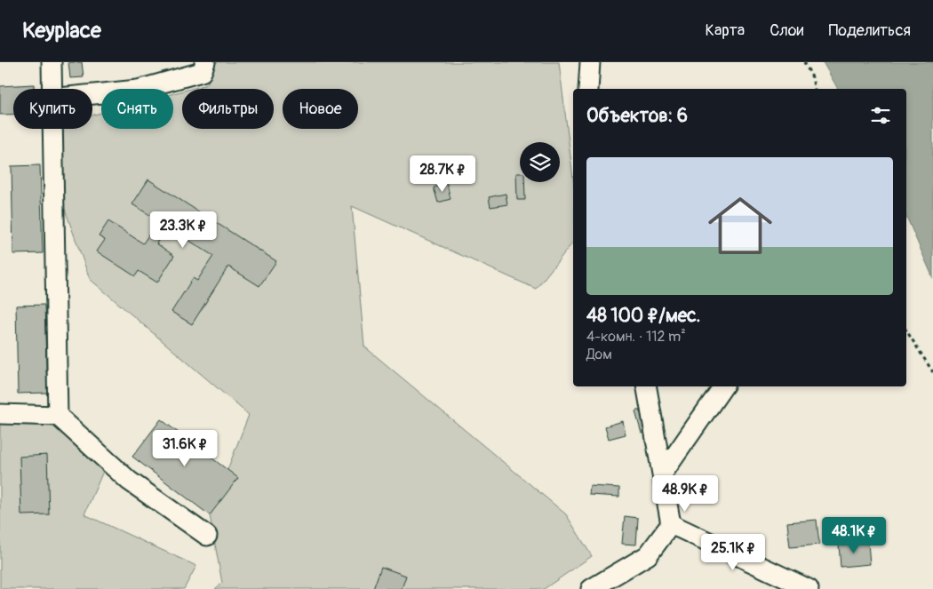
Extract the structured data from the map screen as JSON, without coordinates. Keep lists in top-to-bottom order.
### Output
{
  "page": {
    "header": "Keyplace",
    "nav": ["Карта", "Слои", "Поделиться"],
    "chip": [
      "Купить",
      "Снять",
      "Фильтры",
      "Новое"
    ],
    "heading": "Объектов: 6",
    "list": [
      {
        "name": "48 100 ₽/мес.",
        "note": "4-комн. · 112 m² · Дом"
      }
    ],
    "price": [
      "28.7K ₽",
      "23.3K ₽",
      "31.6K ₽",
      "48.9K ₽",
      "48.1K ₽",
      "25.1K ₽"
    ]
  }
}
